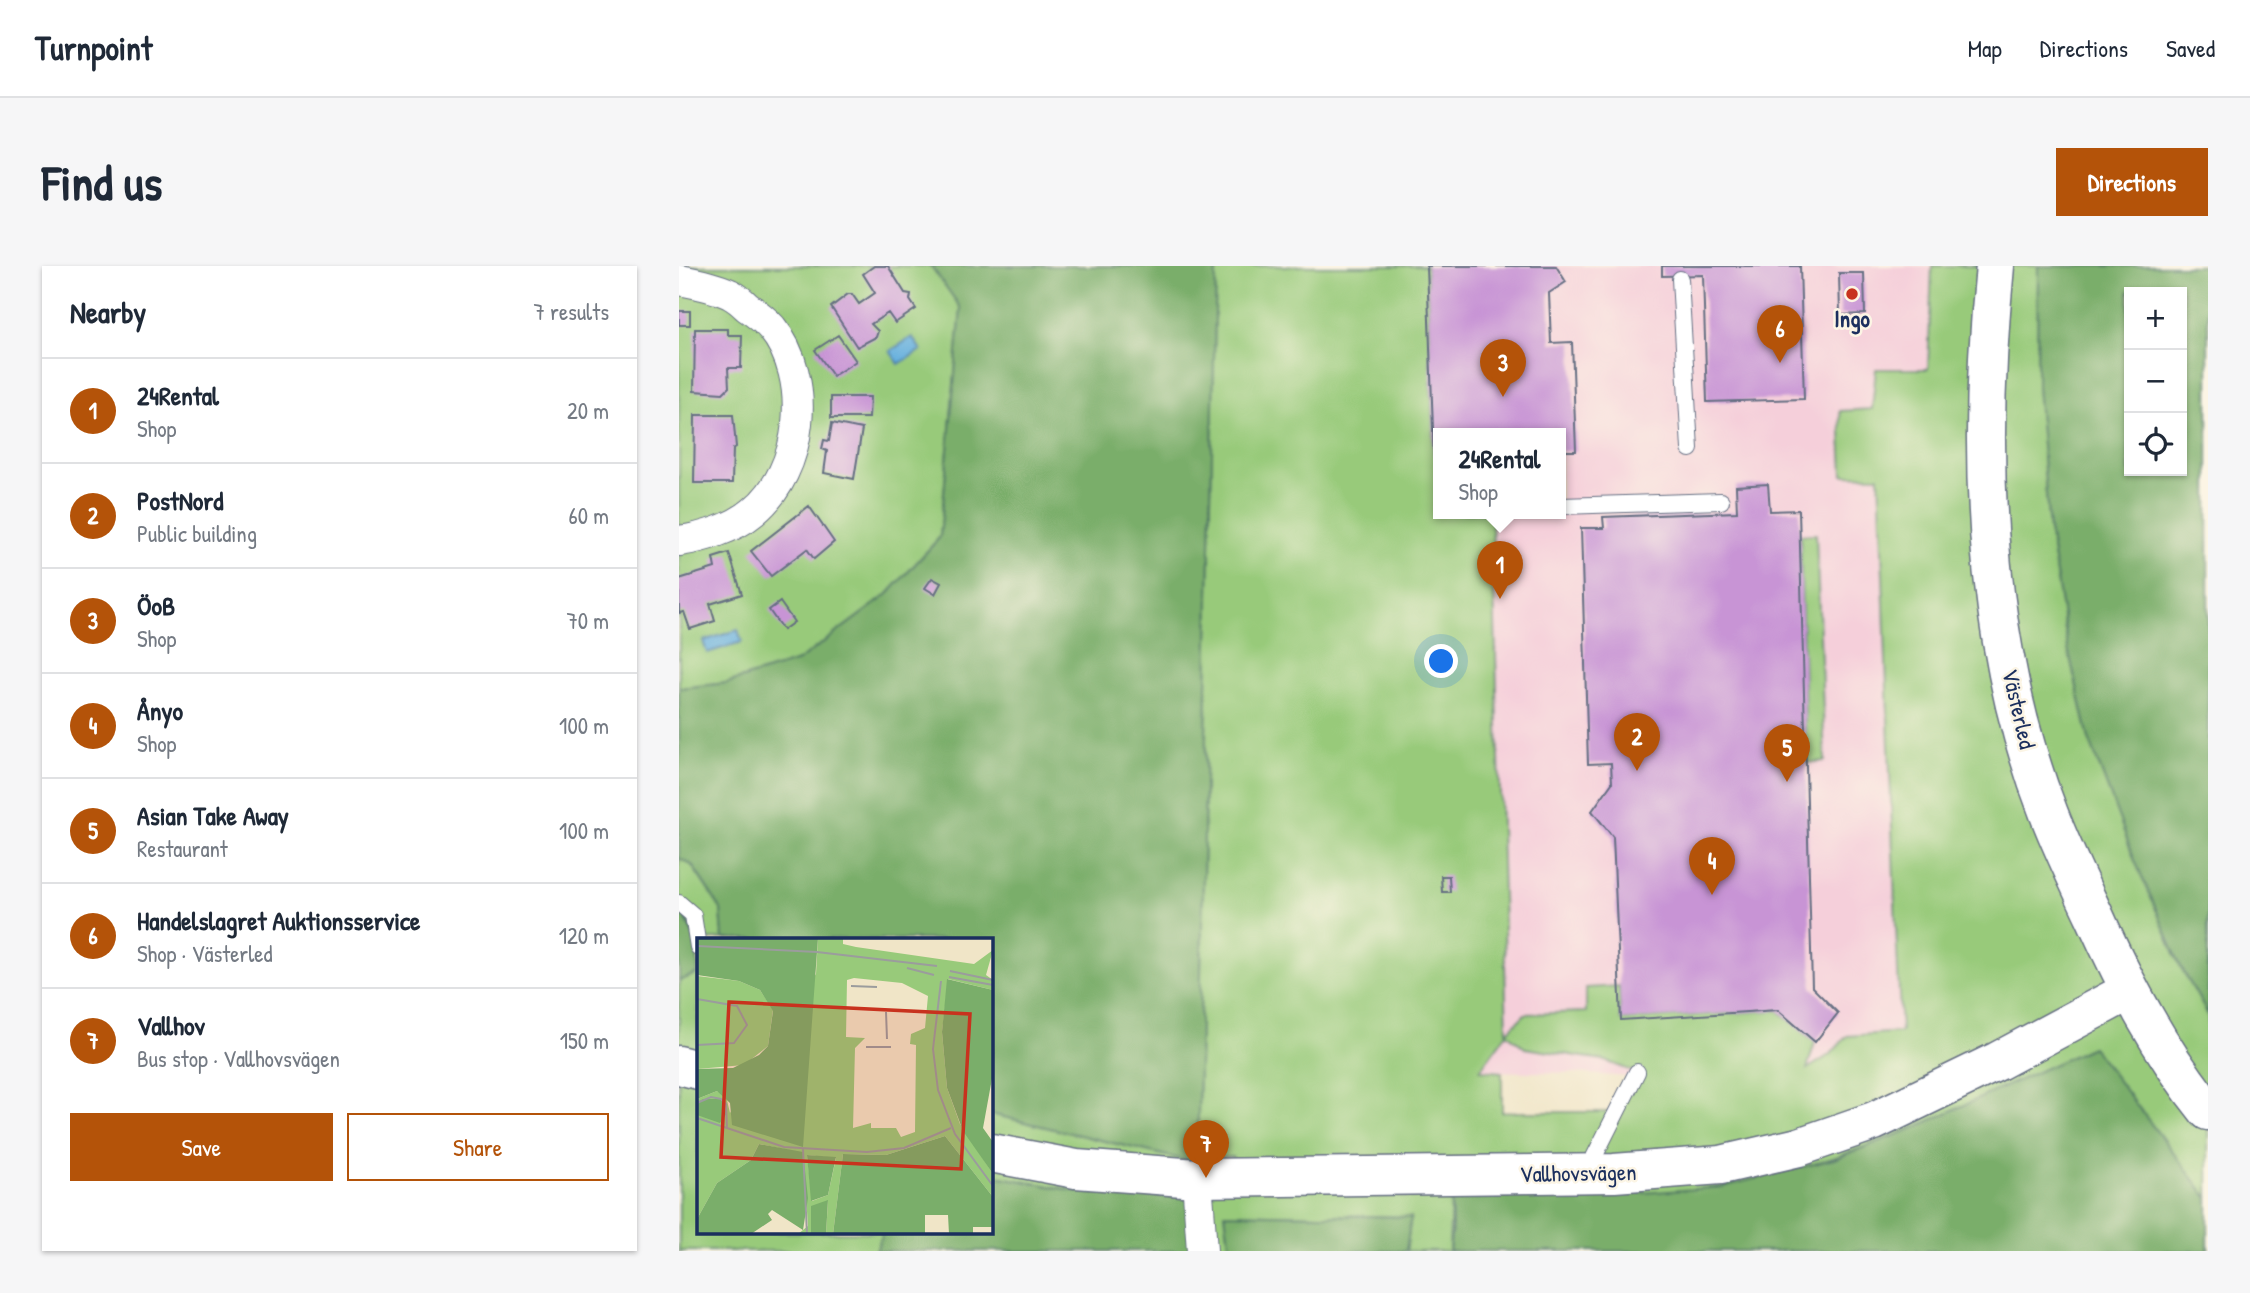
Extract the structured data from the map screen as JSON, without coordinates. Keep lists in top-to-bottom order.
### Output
{
  "streets": {
    "street": ["Västerled", "Vallhovsvägen"]
  },
  "crossings": [
    ["Västerled", "Vallhovsvägen"]
  ],
  "places": ["Ingo"],
  "page": {
    "header": "Turnpoint",
    "nav": ["Map", "Directions", "Saved"],
    "buttons": [
      "Directions",
      ["Save", "Share"]
    ],
    "title": "Find us",
    "heading": ["Nearby", "7 results"],
    "map_buttons": ["+", "−"],
    "pins": [
      "6",
      "3",
      "1",
      "2",
      "5",
      "4",
      "7"
    ],
    "list": [
      {
        "mark": "1",
        "name": "24Rental",
        "note": "Shop",
        "value": "20 m"
      },
      {
        "mark": "2",
        "name": "PostNord",
        "note": "Public building",
        "value": "60 m"
      },
      {
        "mark": "3",
        "name": "ÖoB",
        "note": "Shop",
        "value": "70 m"
      },
      {
        "mark": "4",
        "name": "Ånyo",
        "note": "Shop",
        "value": "100 m"
      },
      {
        "mark": "5",
        "name": "Asian Take Away",
        "note": "Restaurant",
        "value": "100 m"
      },
      {
        "mark": "6",
        "name": "Handelslagret Auktionsservice",
        "note": "Shop · Västerled",
        "value": "120 m"
      },
      {
        "mark": "7",
        "name": "Vallhov",
        "note": "Bus stop · Vallhovsvägen",
        "value": "150 m"
      }
    ],
    "popup": ["24Rental", "Shop"]
  }
}
